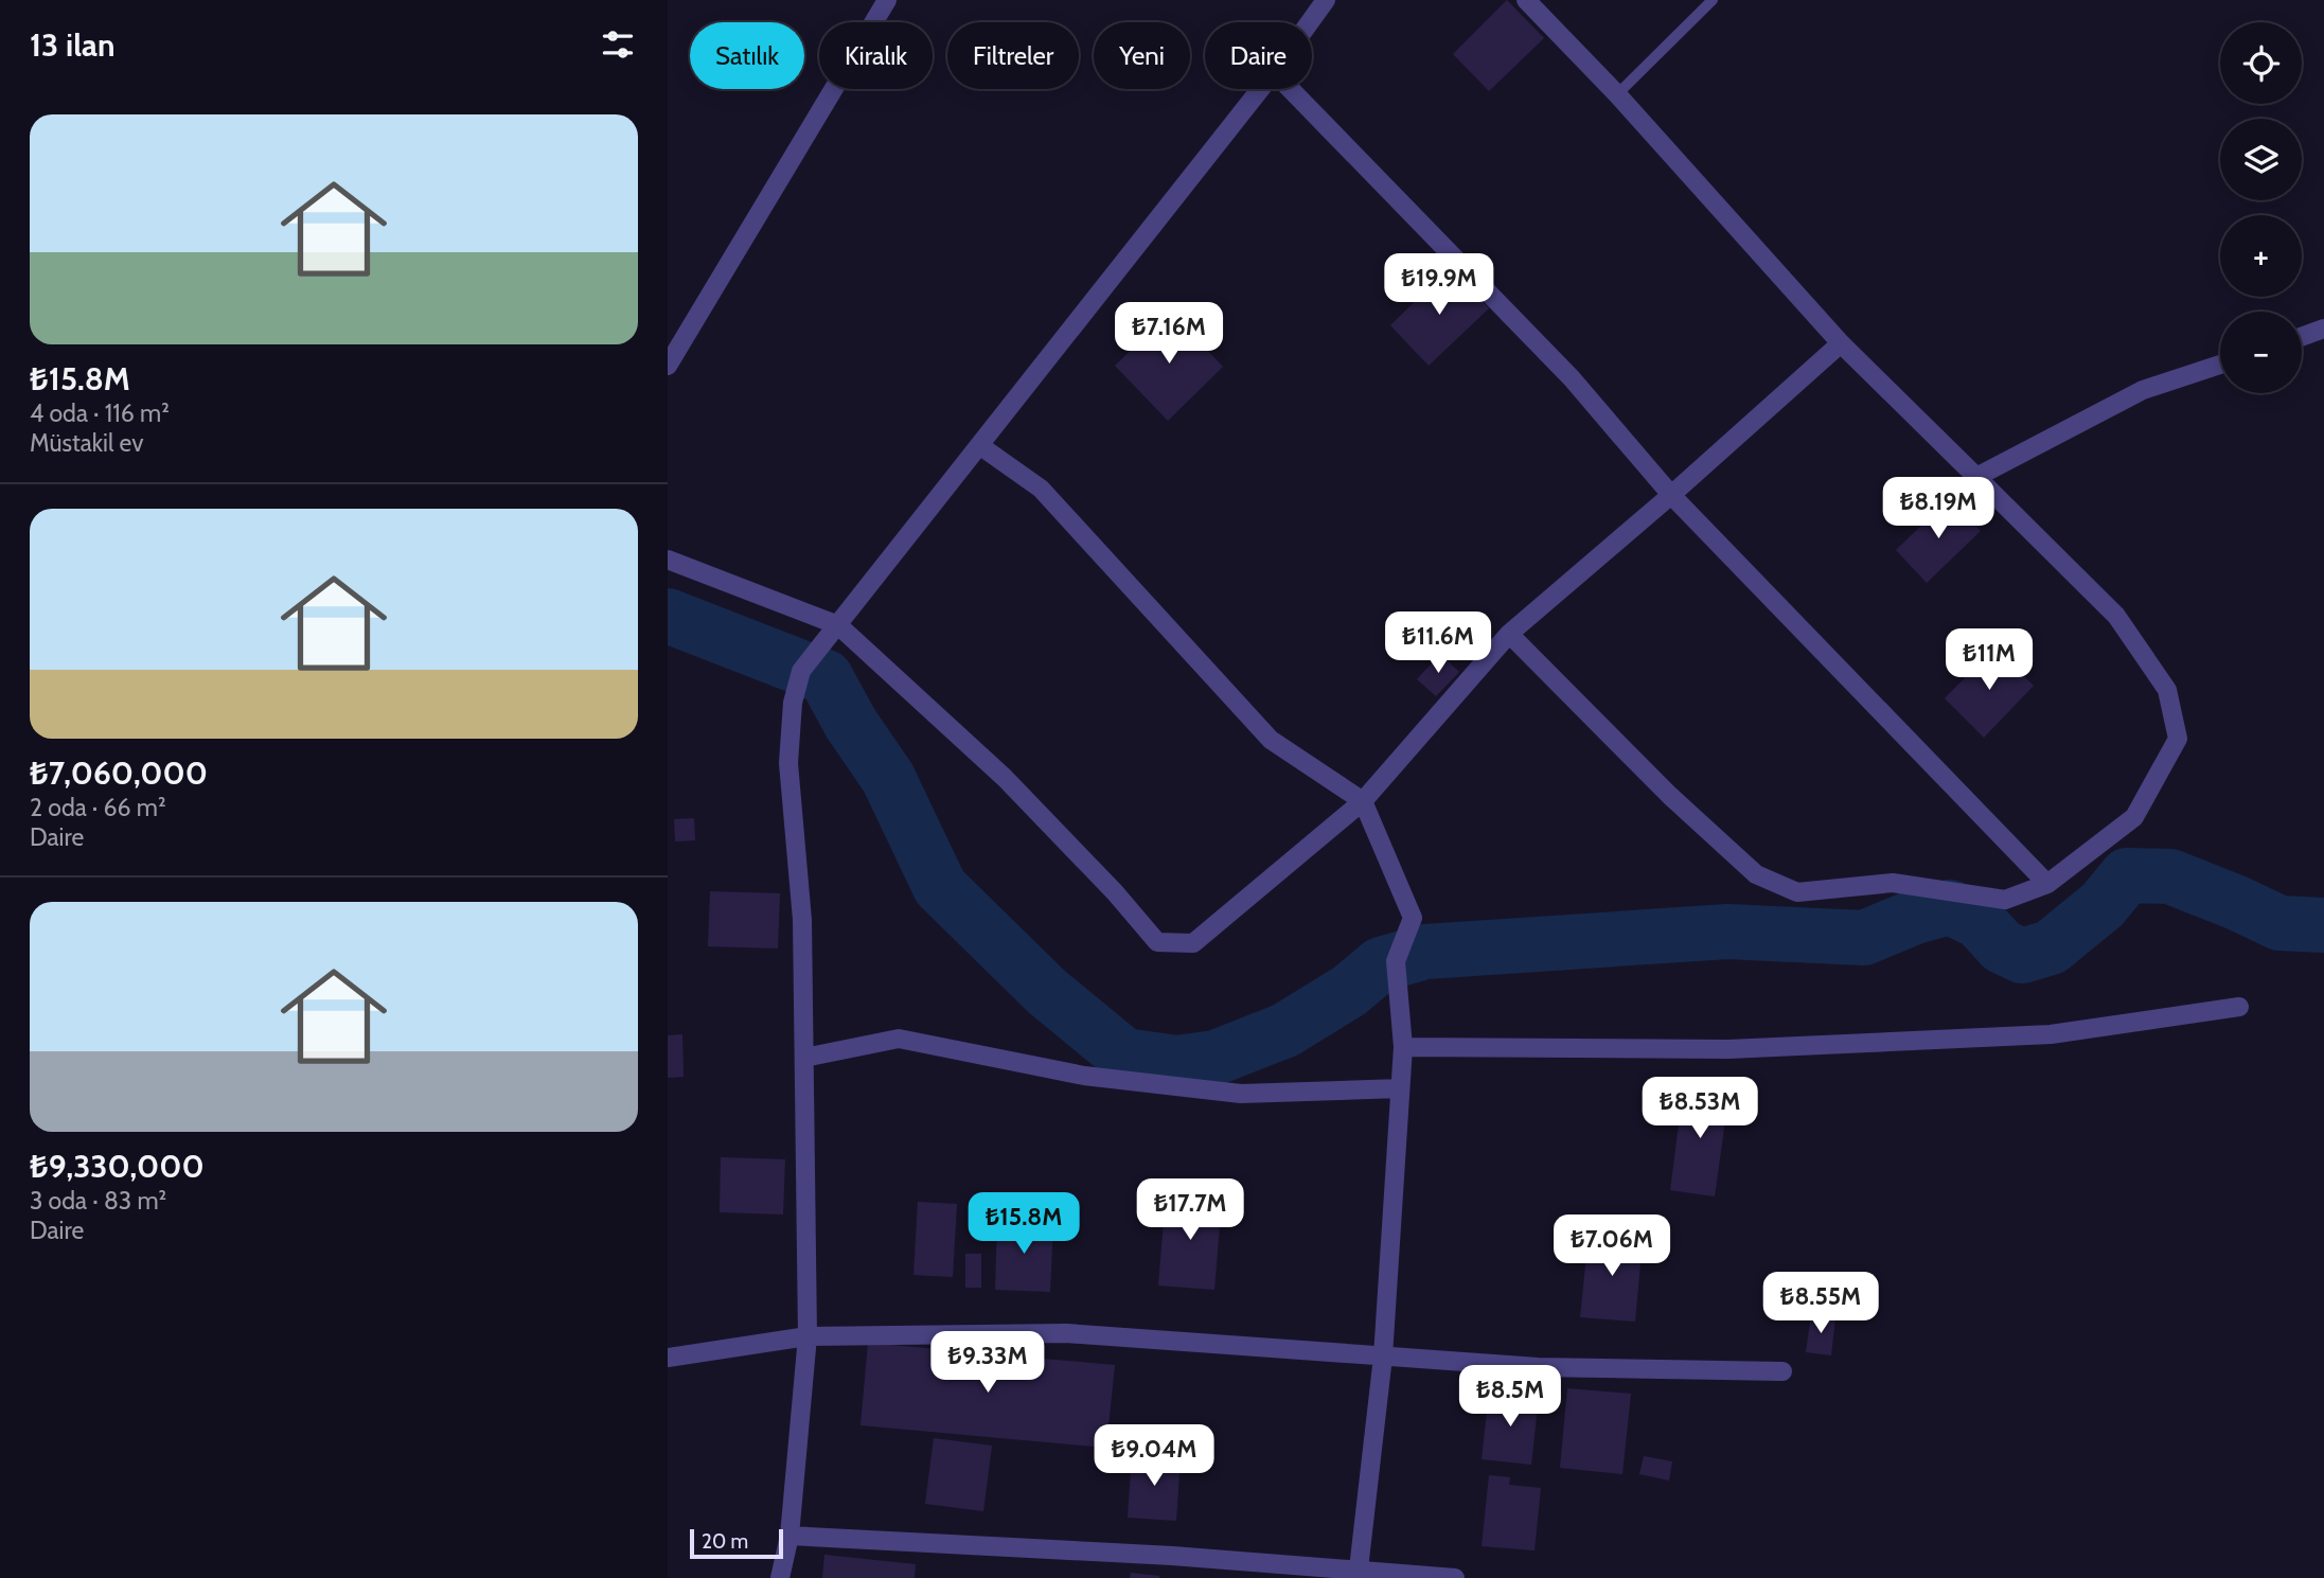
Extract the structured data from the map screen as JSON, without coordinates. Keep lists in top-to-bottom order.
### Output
{
  "scale_bar": "20 m",
  "page": {
    "heading": "13 ilan",
    "map_buttons": ["+", "−"],
    "chip": [
      "Satılık",
      "Kiralık",
      "Filtreler",
      "Yeni",
      "Daire"
    ],
    "list": [
      {
        "name": "₺15.8M",
        "note": "4 oda · 116 m² · Müstakil ev"
      },
      {
        "name": "₺7,060,000",
        "note": "2 oda · 66 m² · Daire"
      },
      {
        "name": "₺9,330,000",
        "note": "3 oda · 83 m² · Daire"
      }
    ],
    "price": [
      "₺19.9M",
      "₺7.16M",
      "₺8.19M",
      "₺11.6M",
      "₺11M",
      "₺8.53M",
      "₺17.7M",
      "₺15.8M",
      "₺7.06M",
      "₺8.55M",
      "₺9.33M",
      "₺8.5M",
      "₺9.04M"
    ],
    "scale": "20 m"
  }
}
